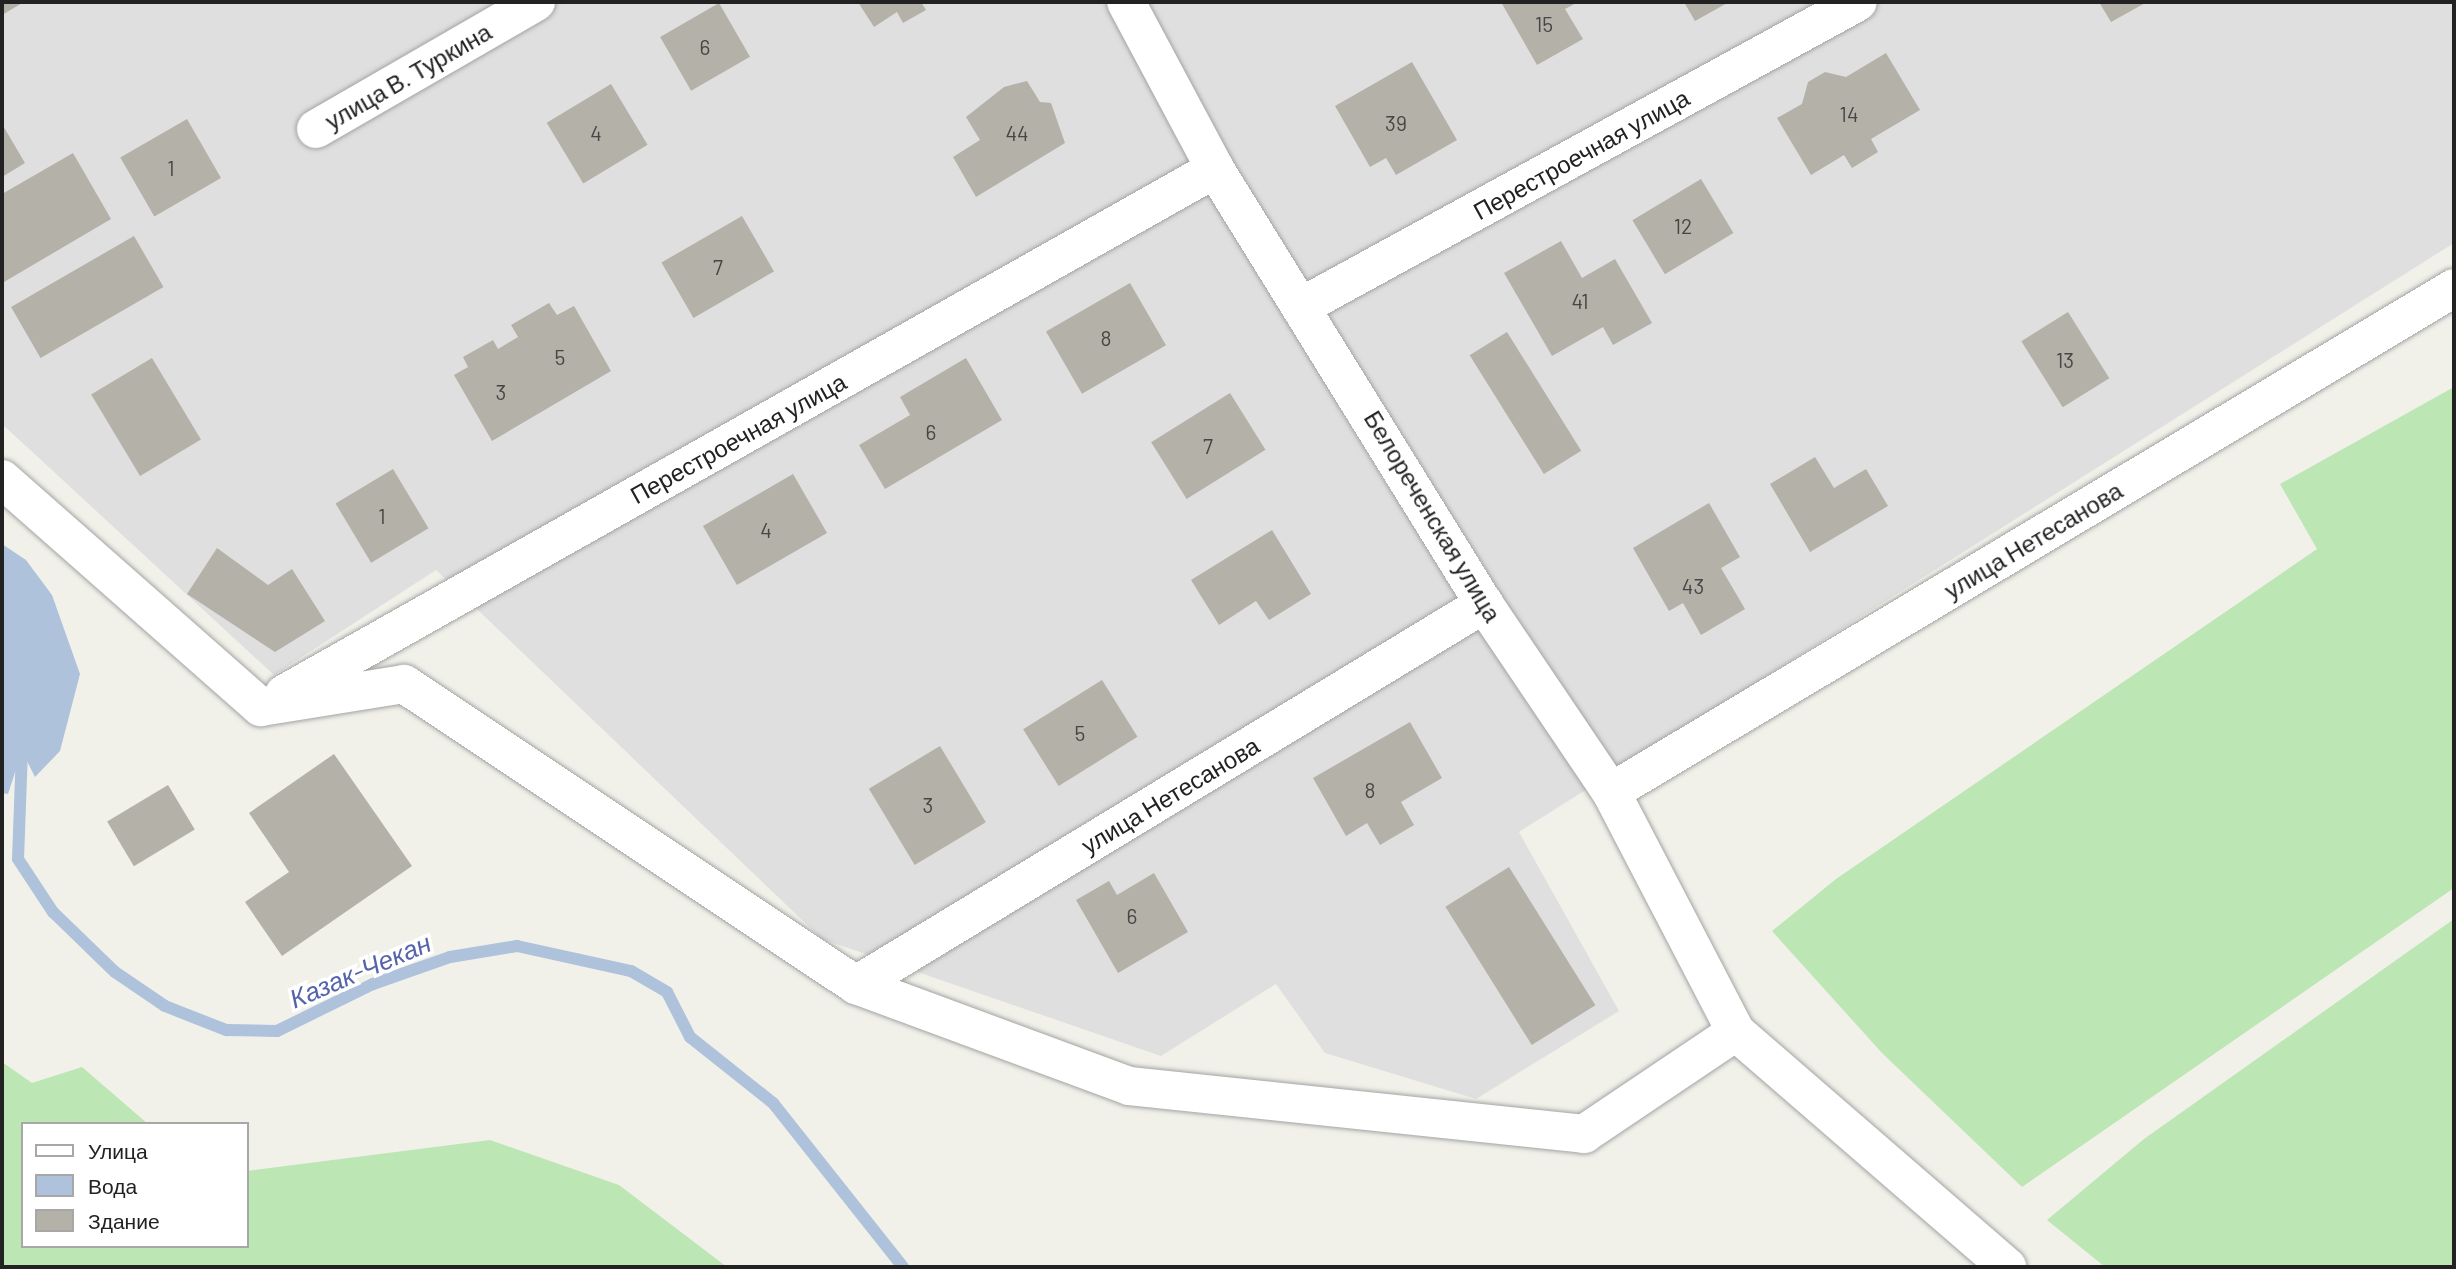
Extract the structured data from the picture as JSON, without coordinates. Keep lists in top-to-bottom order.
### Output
{
  "streets": {
    "street": [
      "улица В. Туркина",
      "Перестроечная улица",
      "Белореченская улица",
      "улица Нетесанова"
    ]
  },
  "crossings": [
    ["Перестроечная улица", "Белореченская улица"],
    ["Белореченская улица", "улица Нетесанова"]
  ],
  "water": ["Казак-Чекан"],
  "house_numbers": [
    "15",
    "6",
    "14",
    "39",
    "4",
    "44",
    "1",
    "12",
    "7",
    "41",
    "8",
    "5",
    "13",
    "3",
    "6",
    "7",
    "1",
    "4",
    "43",
    "5",
    "8",
    "3",
    "6"
  ],
  "legend": ["Улица", "Вода", "Здание"]
}
